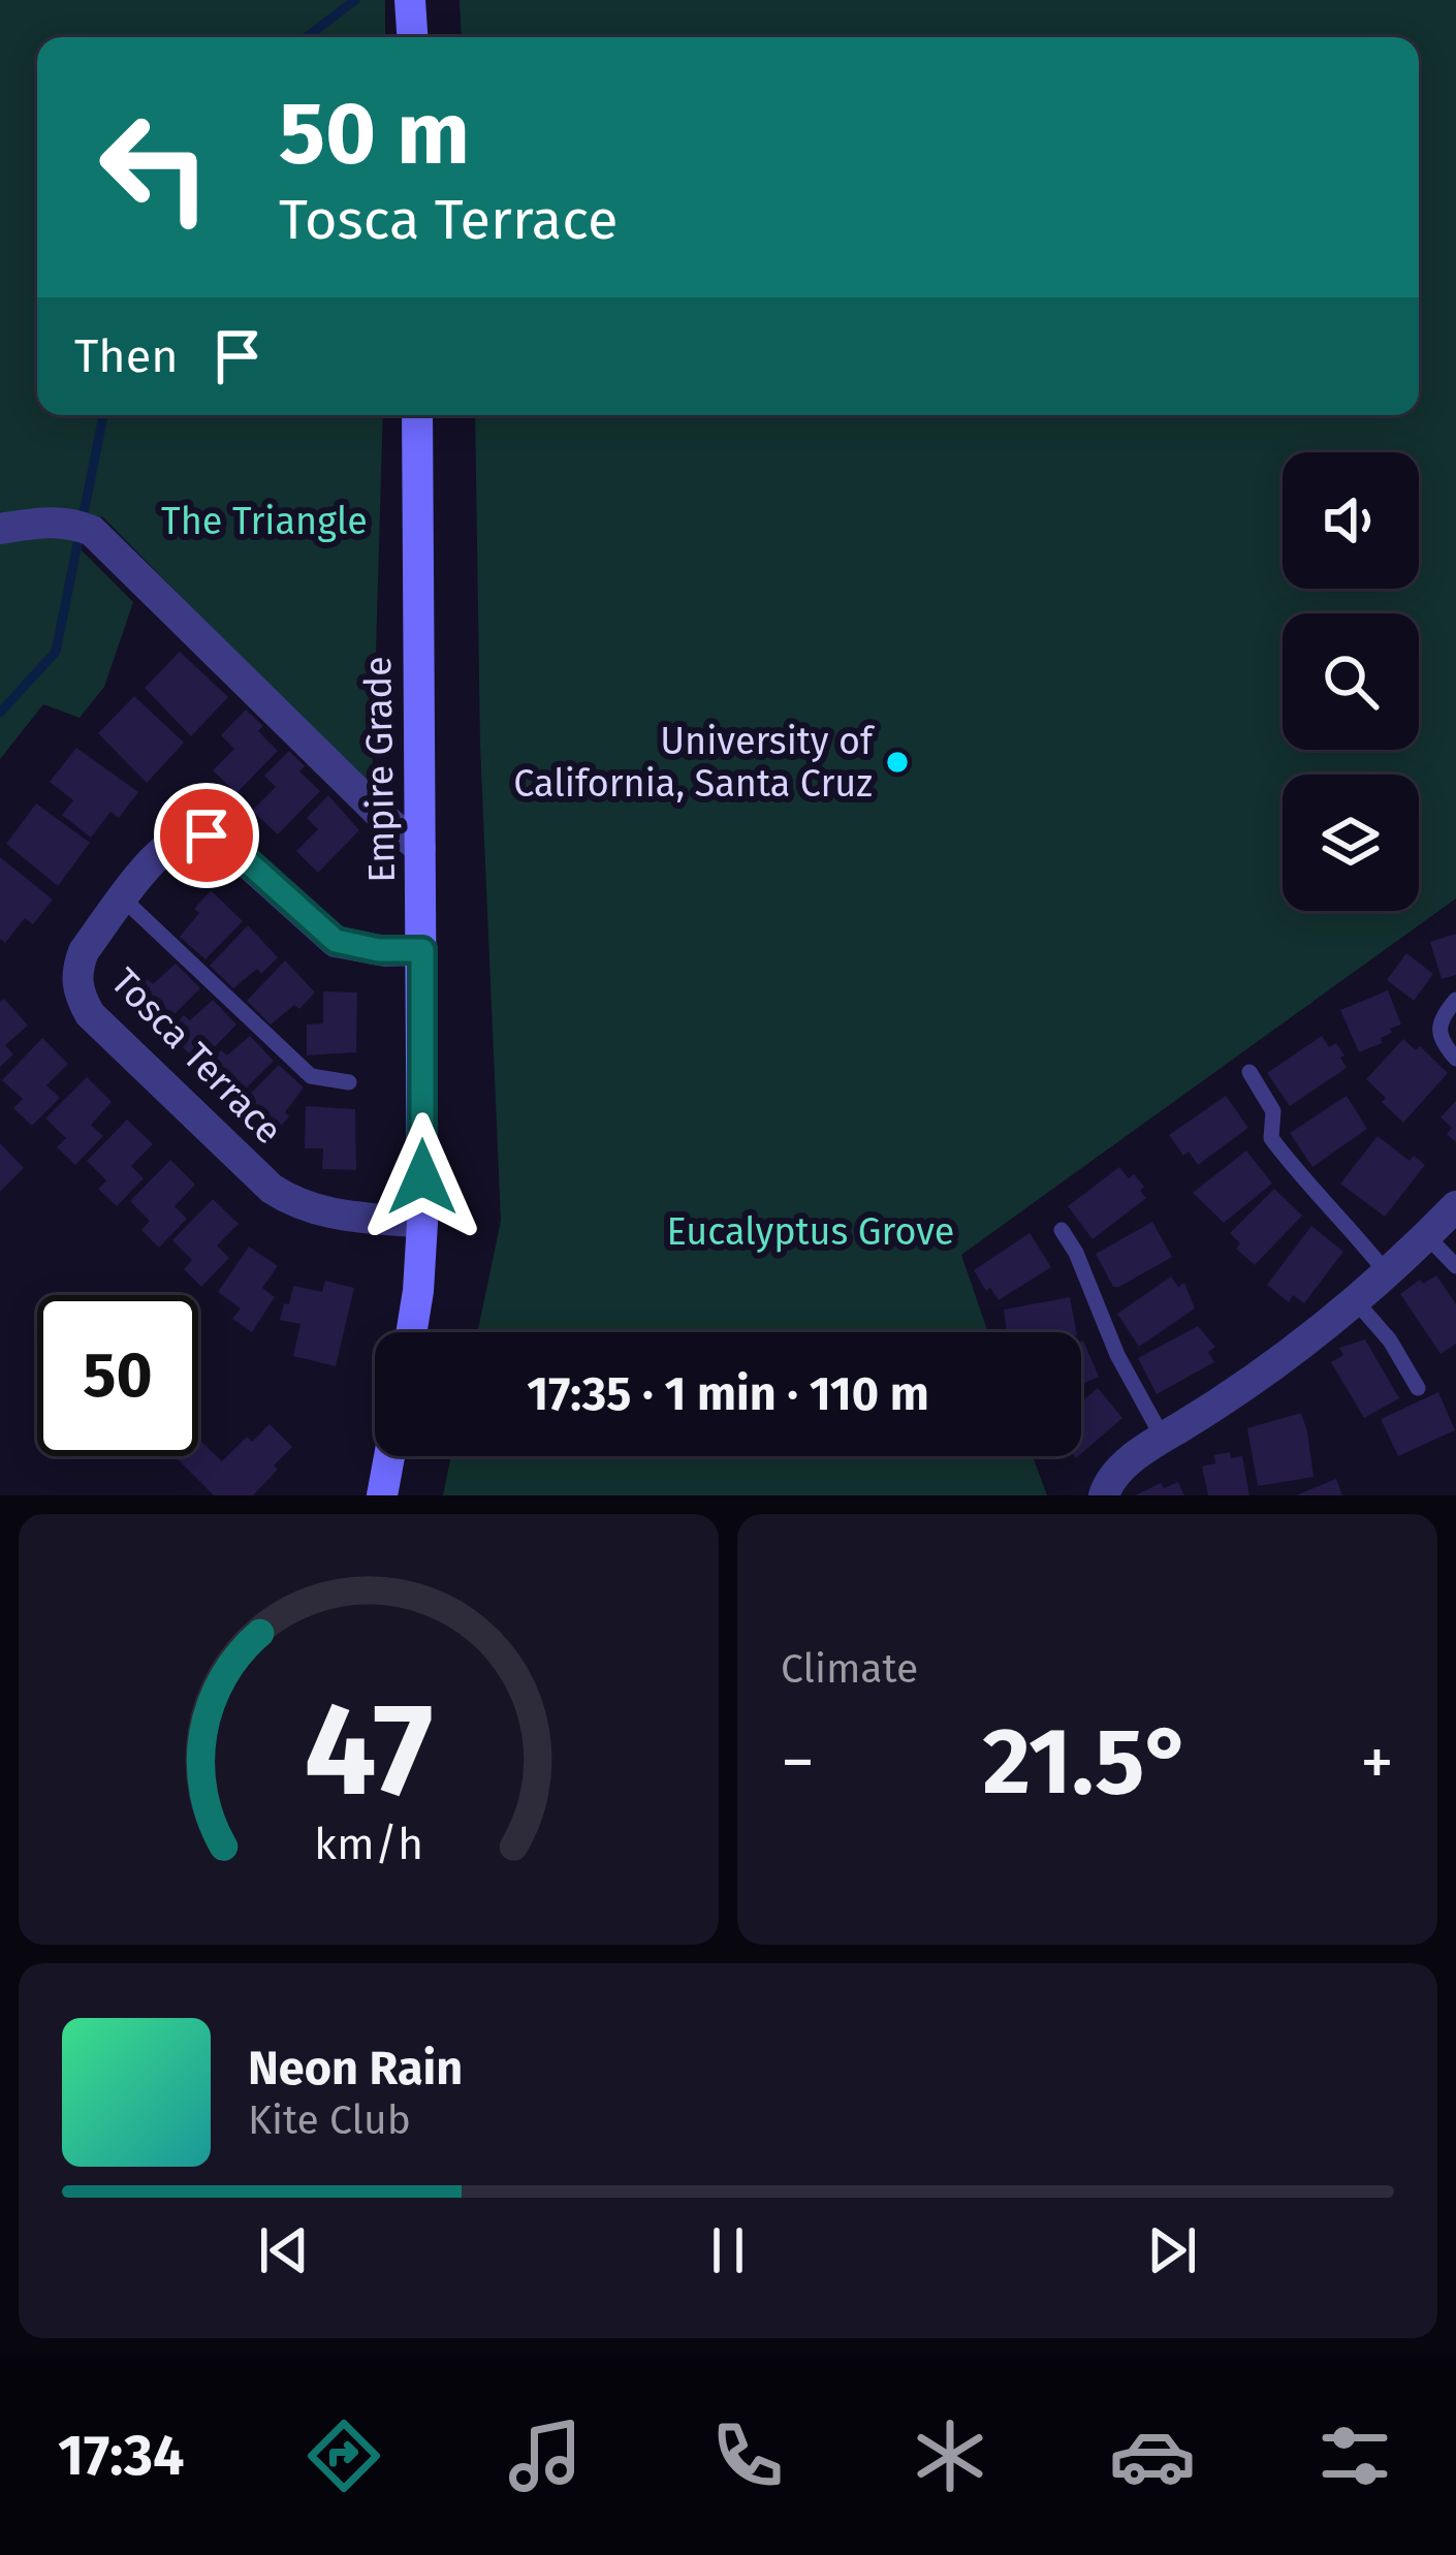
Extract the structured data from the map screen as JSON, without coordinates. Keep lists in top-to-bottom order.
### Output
{
  "streets": {
    "main road": ["Empire Grade"],
    "street": ["Tosca Terrace"]
  },
  "crossings": [
    ["Empire Grade", "Tosca Terrace"]
  ],
  "parks": ["The Triangle", "Eucalyptus Grove"],
  "places": ["University of California, Santa Cruz"],
  "page": {
    "turn": ["50 m", "Tosca Terrace"],
    "then": "Then",
    "limit": "50",
    "trip": "17:35 · 1 min · 110 m",
    "tile": "Climate",
    "heat": ["−", "21.5°", "+"],
    "song": ["Neon Rain", "Kite Club"],
    "tabs": "17:34",
    "gauge": ["47", "km/h"]
  }
}
